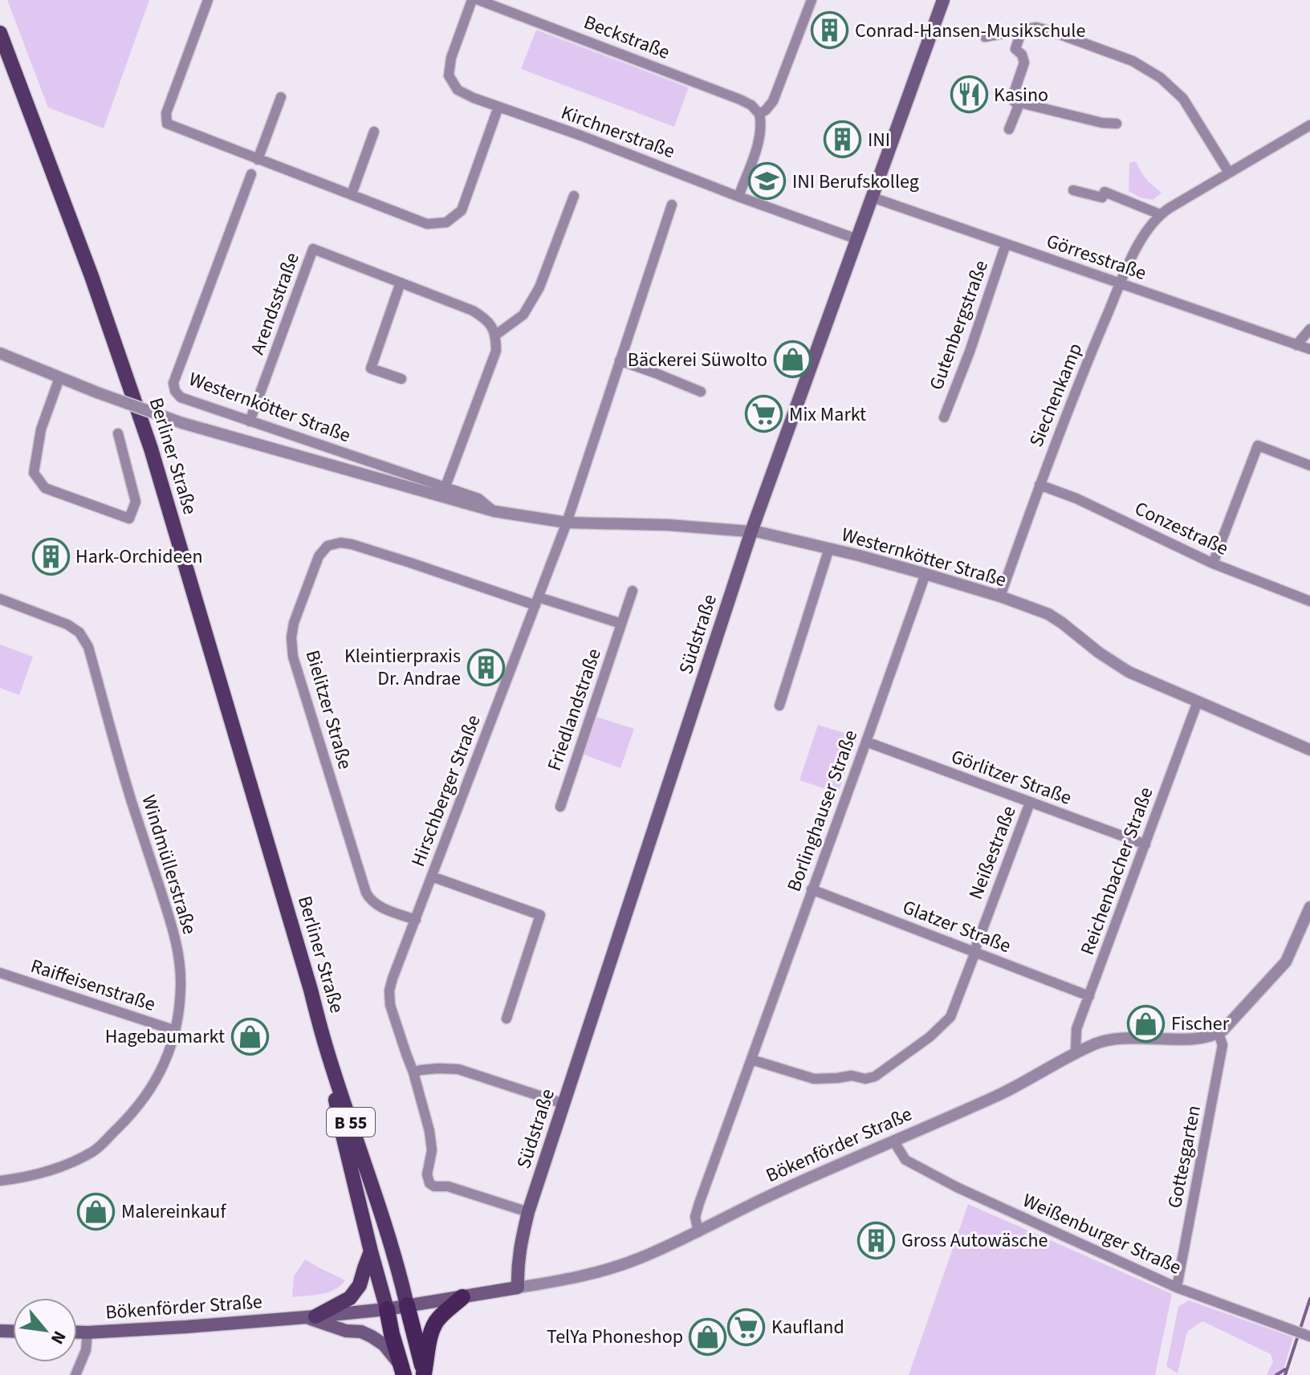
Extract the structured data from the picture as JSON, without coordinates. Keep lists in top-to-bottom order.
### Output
{
  "streets": {
    "highway": ["Berliner Straße", "B 55"],
    "main road": ["Südstraße", "Bökenförder Straße"],
    "street": [
      "Beckstraße",
      "Kirchnerstraße",
      "Görresstraße",
      "Arendsstraße",
      "Gutenbergstraße",
      "Siechenkamp",
      "Westernkötter Straße",
      "Conzestraße",
      "Bielitzer Straße",
      "Friedlandstraße",
      "Görlitzer Straße",
      "Hirschberger Straße",
      "Borlinghauser Straße",
      "Neißestraße",
      "Windmüllerstraße",
      "Reichenbacher Straße",
      "Glatzer Straße",
      "Raiffeisenstraße",
      "Gottesgarten",
      "Weißenburger Straße"
    ]
  },
  "crossings": [
    ["Kirchnerstraße", "Südstraße"],
    ["Görresstraße", "Gutenbergstraße"],
    ["Görresstraße", "Siechenkamp"],
    ["Görresstraße", "Südstraße"],
    ["Arendsstraße", "Westernkötter Straße"],
    ["Siechenkamp", "Westernkötter Straße"],
    ["Siechenkamp", "Conzestraße"],
    ["Westernkötter Straße", "Südstraße"],
    ["Westernkötter Straße", "Hirschberger Straße"],
    ["Westernkötter Straße", "Borlinghauser Straße"],
    ["Westernkötter Straße", "Reichenbacher Straße"],
    ["Berliner Straße", "Bökenförder Straße"],
    ["Südstraße", "Hirschberger Straße"],
    ["Südstraße", "Bökenförder Straße"],
    ["Bielitzer Straße", "Hirschberger Straße"],
    ["Görlitzer Straße", "Borlinghauser Straße"],
    ["Görlitzer Straße", "Neißestraße"],
    ["Görlitzer Straße", "Reichenbacher Straße"],
    ["Borlinghauser Straße", "Glatzer Straße"],
    ["Borlinghauser Straße", "Bökenförder Straße"],
    ["Neißestraße", "Glatzer Straße"],
    ["Windmüllerstraße", "Raiffeisenstraße"],
    ["Reichenbacher Straße", "Glatzer Straße"],
    ["Reichenbacher Straße", "Bökenförder Straße"],
    ["Bökenförder Straße", "Gottesgarten"],
    ["Bökenförder Straße", "Weißenburger Straße"],
    ["Gottesgarten", "Weißenburger Straße"]
  ],
  "places": {
    "building": [
      "Conrad-Hansen-Musikschule",
      "INI",
      "Hark-Orchideen",
      "Kleintierpraxis Dr. Andrae",
      "Gross Autowäsche"
    ],
    "restaurant": ["Kasino"],
    "school or university": ["INI Berufskolleg"],
    "shop": [
      "Bäckerei Süwolto",
      "Fischer",
      "Hagebaumarkt",
      "Malereinkauf",
      "TelYa Phoneshop"
    ],
    "supermarket": ["Mix Markt", "Kaufland"]
  },
  "north": "bottom right"
}
